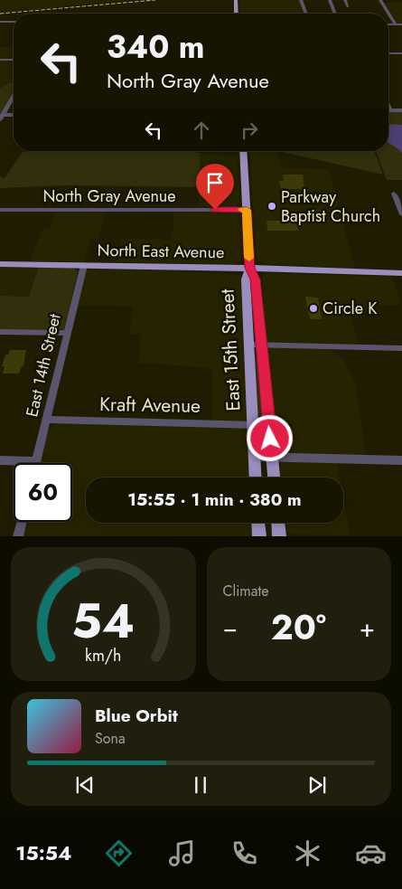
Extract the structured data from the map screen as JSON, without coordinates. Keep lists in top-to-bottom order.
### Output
{
  "streets": {
    "main road": ["North East Avenue", "East 15th Street"],
    "street": ["North Gray Avenue", "East 14th Street", "Kraft Avenue"]
  },
  "crossings": [
    ["North Gray Avenue", "East 15th Street"],
    ["North East Avenue", "East 15th Street"],
    ["North East Avenue", "East 14th Street"],
    ["East 15th Street", "Kraft Avenue"],
    ["East 14th Street", "Kraft Avenue"]
  ],
  "places": ["Parkway Baptist Church", "Circle K"],
  "page": {
    "turn": ["340 m", "North Gray Avenue"],
    "limit": "60",
    "trip": "15:55 · 1 min · 380 m",
    "tile": "Climate",
    "heat": ["−", "20°", "+"],
    "song": ["Blue Orbit", "Sona"],
    "tabs": "15:54",
    "gauge": ["54", "km/h"]
  }
}
